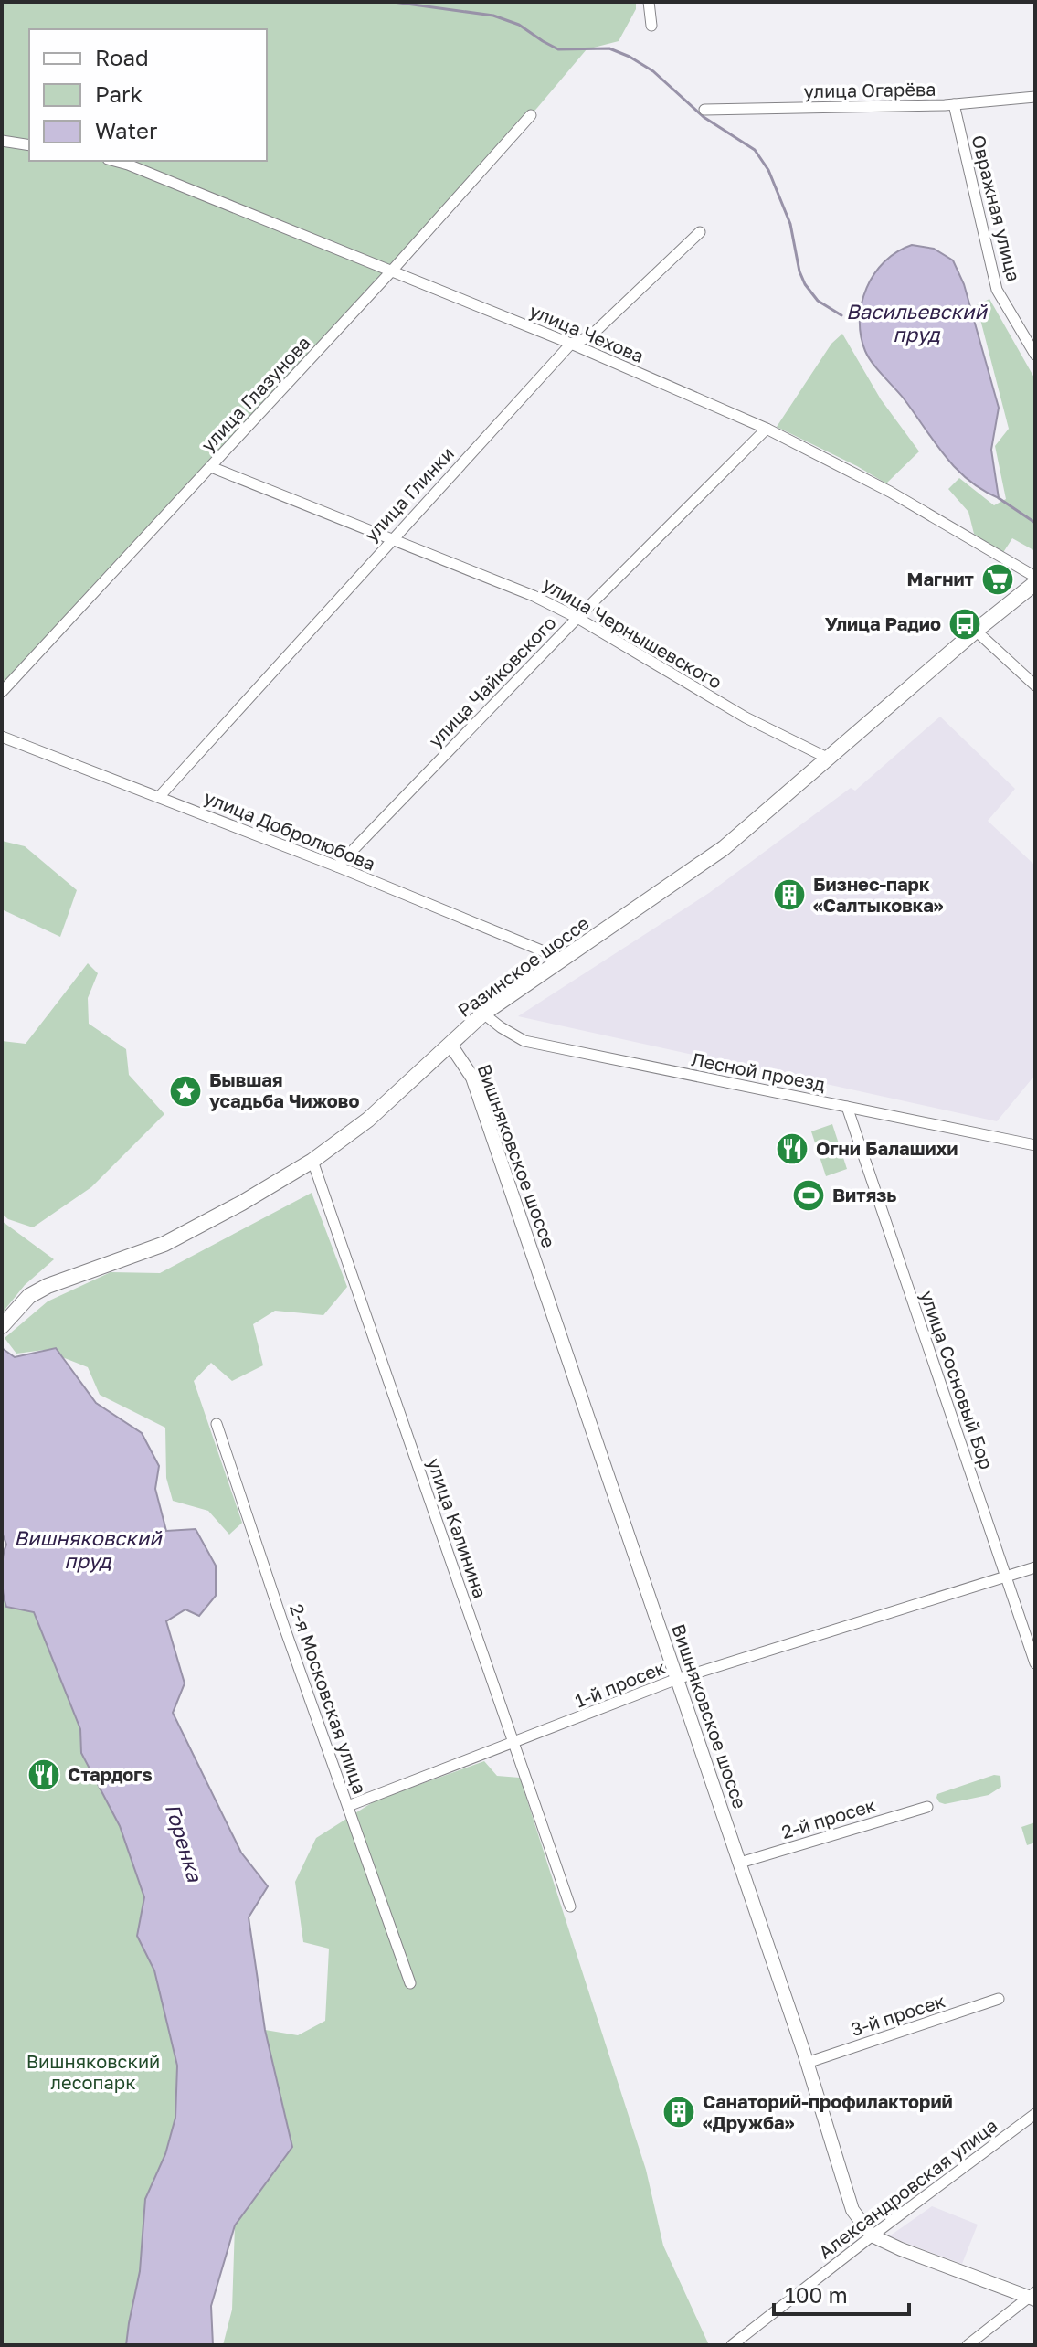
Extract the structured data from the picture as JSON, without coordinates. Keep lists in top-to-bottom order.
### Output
{
  "streets": {
    "main road": ["Разинское шоссе"],
    "street": [
      "улица Огарёва",
      "Овражная улица",
      "улица Чехова",
      "улица Глазунова",
      "улица Глинки",
      "улица Чернышевского",
      "улица Чайковского",
      "улица Добролюбова",
      "Лесной проезд",
      "Вишняковское шоссе",
      "улица Сосновый Бор",
      "улица Калинина",
      "1-й просек",
      "2-я Московская улица",
      "2-й просек",
      "3-й просек",
      "Александровская улица"
    ]
  },
  "crossings": [
    ["улица Огарёва", "Овражная улица"],
    ["улица Чехова", "улица Глазунова"],
    ["улица Чехова", "улица Глинки"],
    ["улица Чехова", "улица Чайковского"],
    ["улица Глазунова", "улица Чернышевского"],
    ["улица Глинки", "улица Чернышевского"],
    ["улица Глинки", "улица Добролюбова"],
    ["улица Чернышевского", "улица Чайковского"],
    ["улица Чернышевского", "Разинское шоссе"],
    ["улица Чайковского", "улица Добролюбова"],
    ["улица Добролюбова", "Разинское шоссе"],
    ["Разинское шоссе", "Лесной проезд"],
    ["Разинское шоссе", "Вишняковское шоссе"],
    ["Разинское шоссе", "улица Калинина"],
    ["Лесной проезд", "улица Сосновый Бор"],
    ["Вишняковское шоссе", "1-й просек"],
    ["Вишняковское шоссе", "2-й просек"],
    ["Вишняковское шоссе", "3-й просек"],
    ["Вишняковское шоссе", "Александровская улица"],
    ["улица Сосновый Бор", "1-й просек"],
    ["улица Калинина", "1-й просек"],
    ["1-й просек", "2-я Московская улица"]
  ],
  "water": ["Васильевский пруд", "Вишняковский пруд", "Горенка"],
  "parks": ["Вишняковский лесопарк"],
  "places": {
    "supermarket": ["Магнит"],
    "bus stop": ["Улица Радио"],
    "building": ["Бизнес-парк «Салтыковка»", "Санаторий-профилакторий «Дружба»"],
    "place": ["Бывшая усадьба Чижово"],
    "restaurant": ["Огни Балашихи", "Стардогs"],
    "sports": ["Витязь"]
  },
  "legend": ["Road", "Park", "Water"],
  "scale_bar": "100 m"
}
